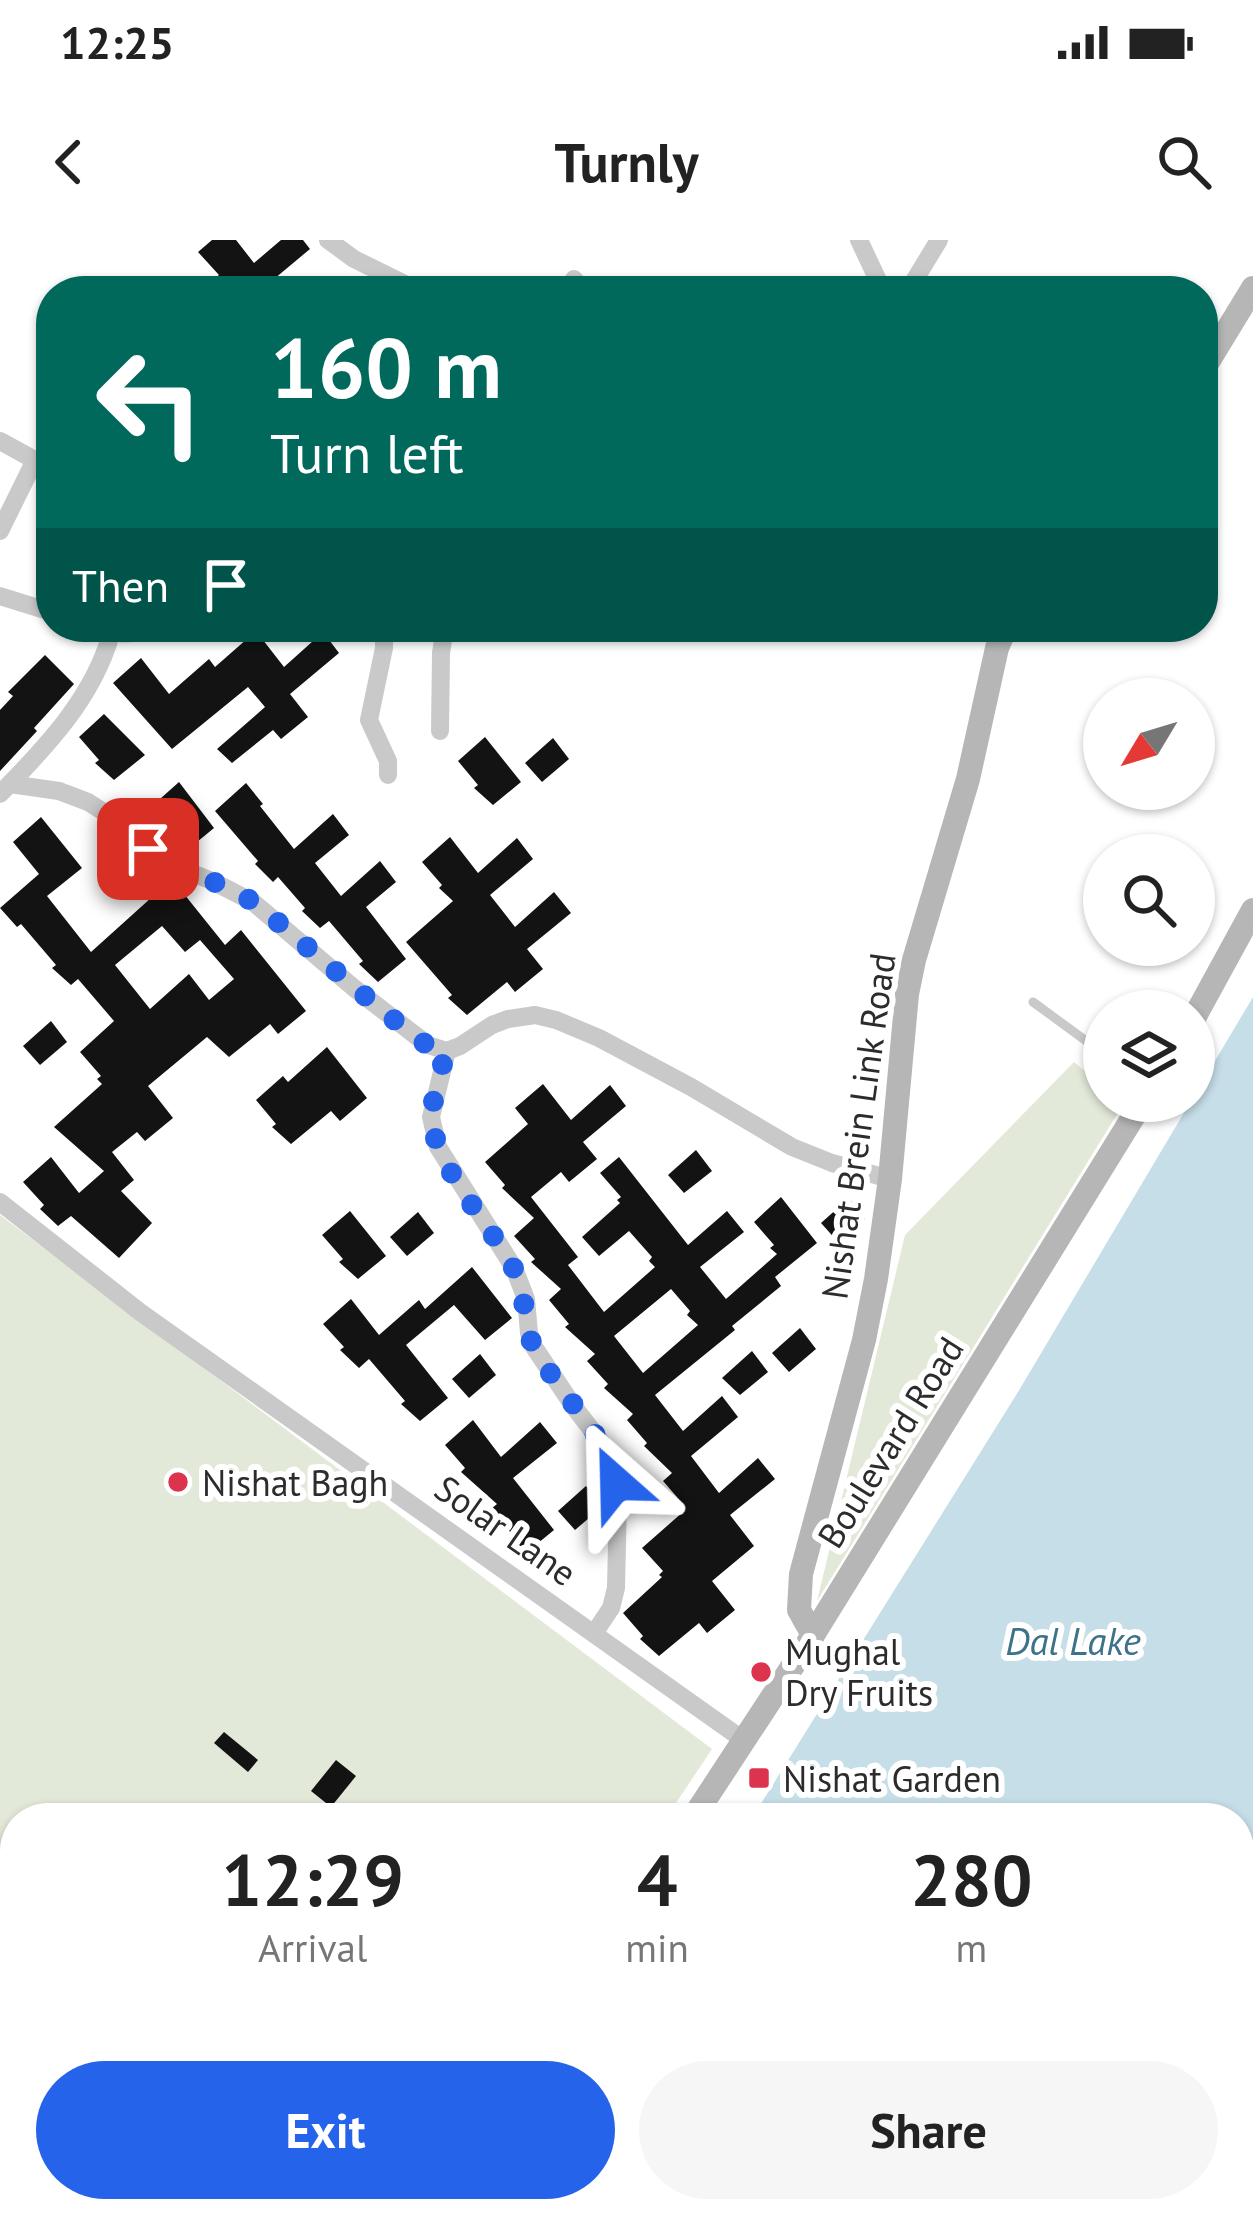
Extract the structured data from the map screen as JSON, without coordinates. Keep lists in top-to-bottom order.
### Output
{
  "streets": {
    "street": ["Nishat Brein Link Road", "Boulevard Road", "Solar Lane"]
  },
  "crossings": [
    ["Nishat Brein Link Road", "Boulevard Road"],
    ["Boulevard Road", "Solar Lane"]
  ],
  "water": ["Dal Lake"],
  "places": {
    "other": ["Nishat Bagh", "Mughal Dry Fruits"],
    "transit": ["Nishat Garden"]
  },
  "north": "bottom left",
  "page": {
    "status": "12:25",
    "header": "Turnly",
    "turn": ["160 m", "Turn left"],
    "then": "Then",
    "eta": [
      "12:29",
      "Arrival",
      "4",
      "min",
      "280",
      "m"
    ],
    "buttons": ["Exit", "Share"]
  }
}
